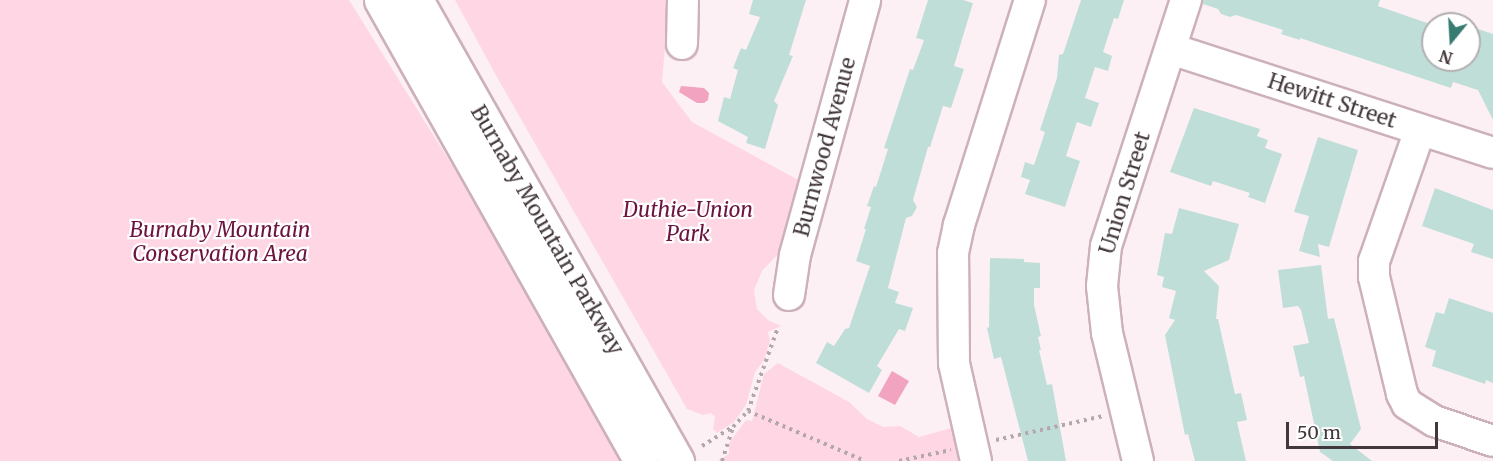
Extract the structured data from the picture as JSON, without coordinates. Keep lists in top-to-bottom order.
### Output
{
  "streets": {
    "main road": ["Burnaby Mountain Parkway"],
    "street": ["Hewitt Street", "Burnwood Avenue", "Union Street"]
  },
  "crossings": [
    ["Hewitt Street", "Union Street"]
  ],
  "parks": ["Duthie-Union Park", "Burnaby Mountain Conservation Area"],
  "scale_bar": "50 m",
  "north": "bottom"
}
